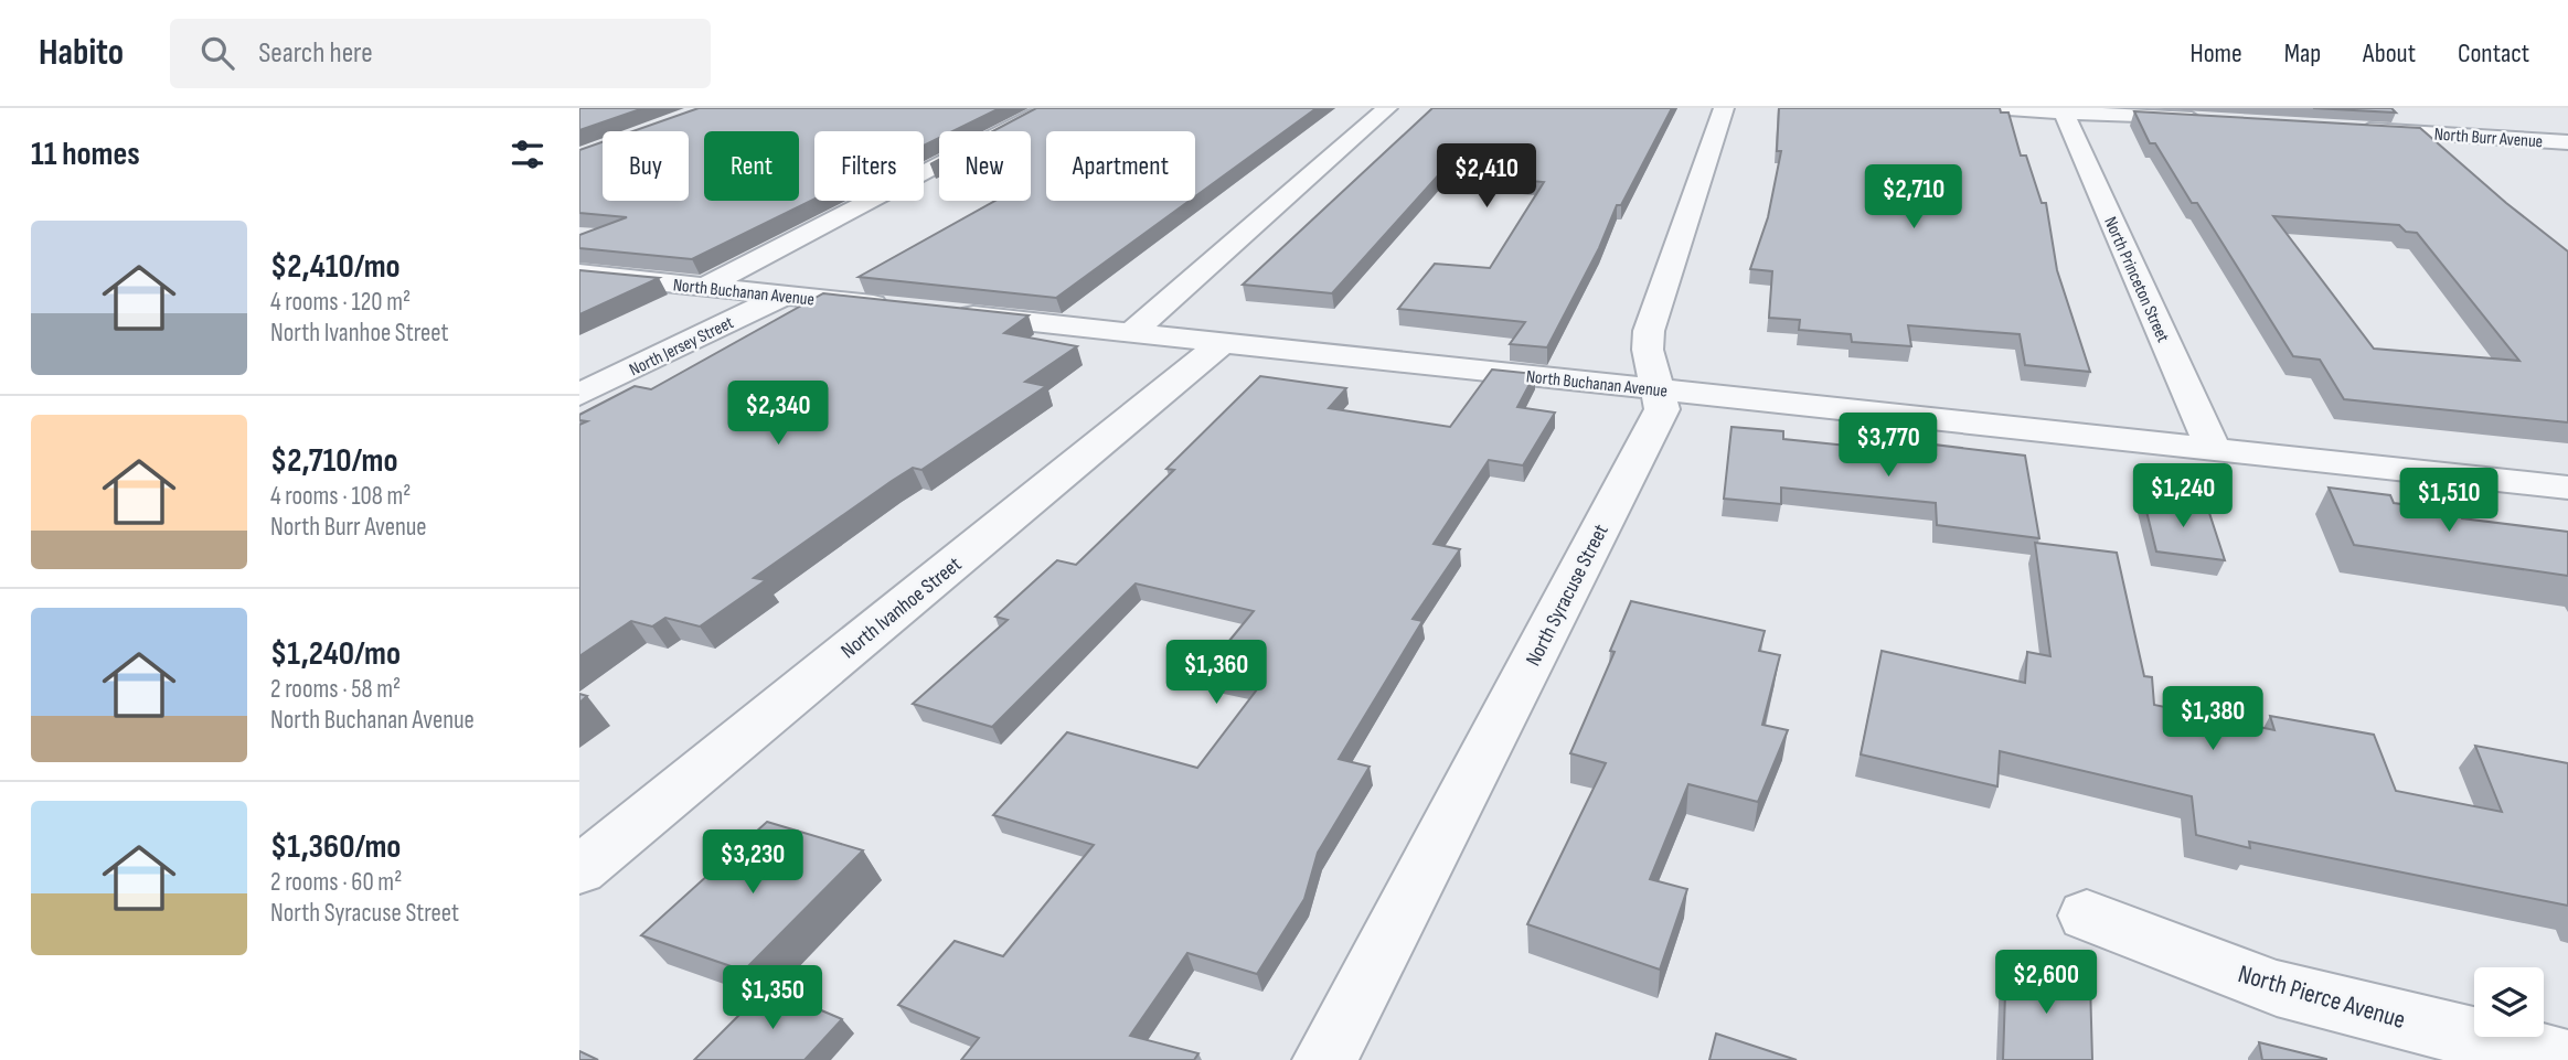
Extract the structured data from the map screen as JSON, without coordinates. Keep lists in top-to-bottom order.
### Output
{
  "streets": {
    "street": [
      "North Burr Avenue",
      "North Princeton Street",
      "North Buchanan Avenue",
      "North Jersey Street",
      "North Syracuse Street",
      "North Ivanhoe Street",
      "North Pierce Avenue"
    ]
  },
  "crossings": [
    ["North Princeton Street", "North Buchanan Avenue"],
    ["North Buchanan Avenue", "North Jersey Street"],
    ["North Buchanan Avenue", "North Syracuse Street"],
    ["North Buchanan Avenue", "North Ivanhoe Street"]
  ],
  "page": {
    "header": "Habito",
    "search": "Search here",
    "nav": [
      "Home",
      "Map",
      "About",
      "Contact"
    ],
    "heading": "11 homes",
    "chip": [
      "Buy",
      "Rent",
      "Filters",
      "New",
      "Apartment"
    ],
    "price": [
      "$2,410",
      "$2,710",
      "$2,340",
      "$3,770",
      "$1,240",
      "$1,510",
      "$1,360",
      "$1,380",
      "$3,230",
      "$2,600",
      "$1,350"
    ],
    "list": [
      {
        "name": "$2,410/mo",
        "note": "4 rooms · 120 m² · North Ivanhoe Street"
      },
      {
        "name": "$2,710/mo",
        "note": "4 rooms · 108 m² · North Burr Avenue"
      },
      {
        "name": "$1,240/mo",
        "note": "2 rooms · 58 m² · North Buchanan Avenue"
      },
      {
        "name": "$1,360/mo",
        "note": "2 rooms · 60 m² · North Syracuse Street"
      }
    ]
  }
}
